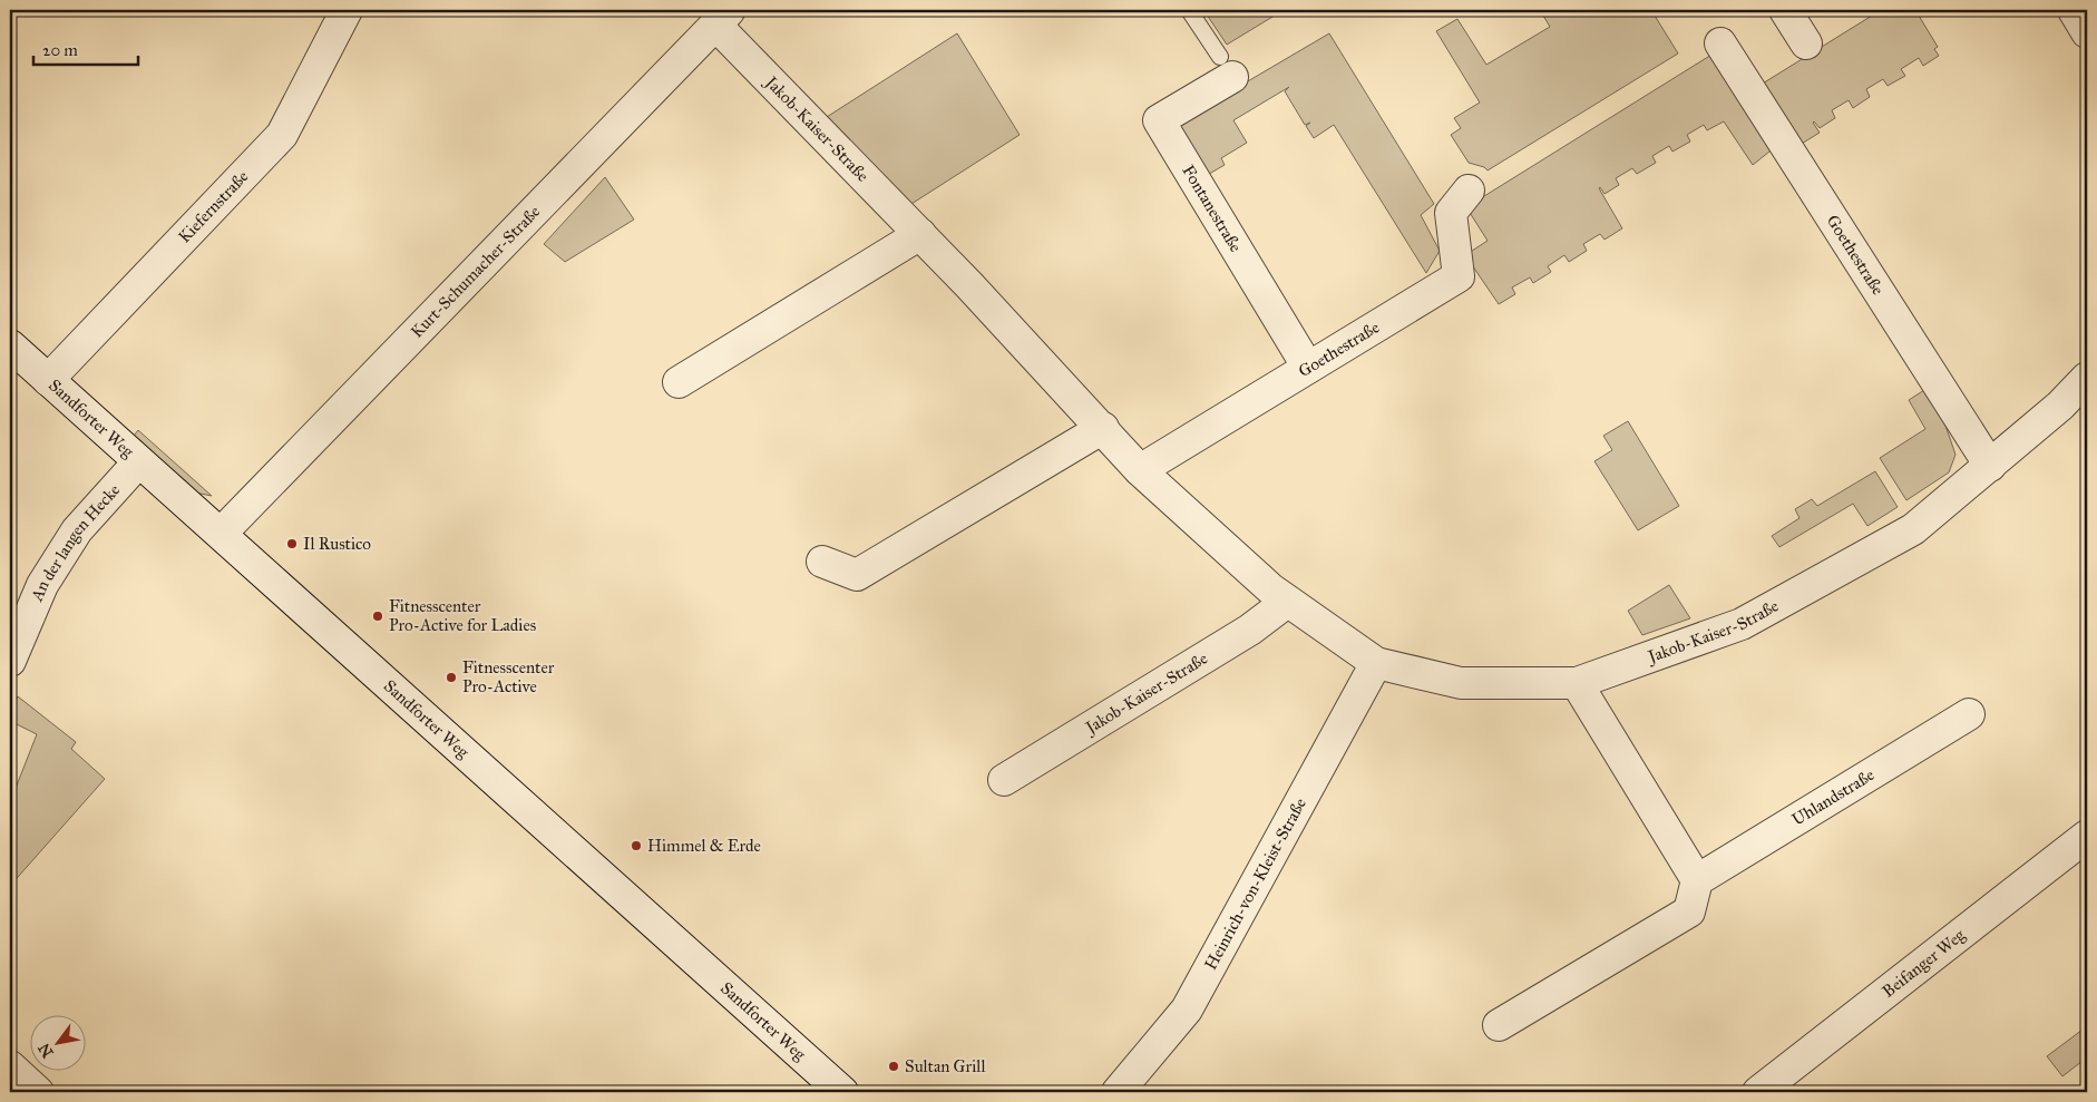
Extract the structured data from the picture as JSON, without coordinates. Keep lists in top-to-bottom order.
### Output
{
  "streets": {
    "street": [
      "Jakob-Kaiser-Straße",
      "Kiefernstraße",
      "Fontanestraße",
      "Goethestraße",
      "Kurt-Schumacher-Straße",
      "Sandforter Weg",
      "An der langen Hecke",
      "Uhlandstraße",
      "Heinrich-von-Kleist-Straße",
      "Beifanger Weg"
    ]
  },
  "crossings": [
    ["Jakob-Kaiser-Straße", "Goethestraße"],
    ["Jakob-Kaiser-Straße", "Kurt-Schumacher-Straße"],
    ["Jakob-Kaiser-Straße", "Heinrich-von-Kleist-Straße"],
    ["Kiefernstraße", "Sandforter Weg"],
    ["Fontanestraße", "Goethestraße"],
    ["Kurt-Schumacher-Straße", "Sandforter Weg"],
    ["Sandforter Weg", "An der langen Hecke"]
  ],
  "places": [
    "Il Rustico",
    "Fitnesscenter Pro-Active for Ladies",
    "Fitnesscenter Pro-Active",
    "Himmel & Erde",
    "Sultan Grill"
  ],
  "scale_bar": "20 m",
  "north": "bottom left"
}
